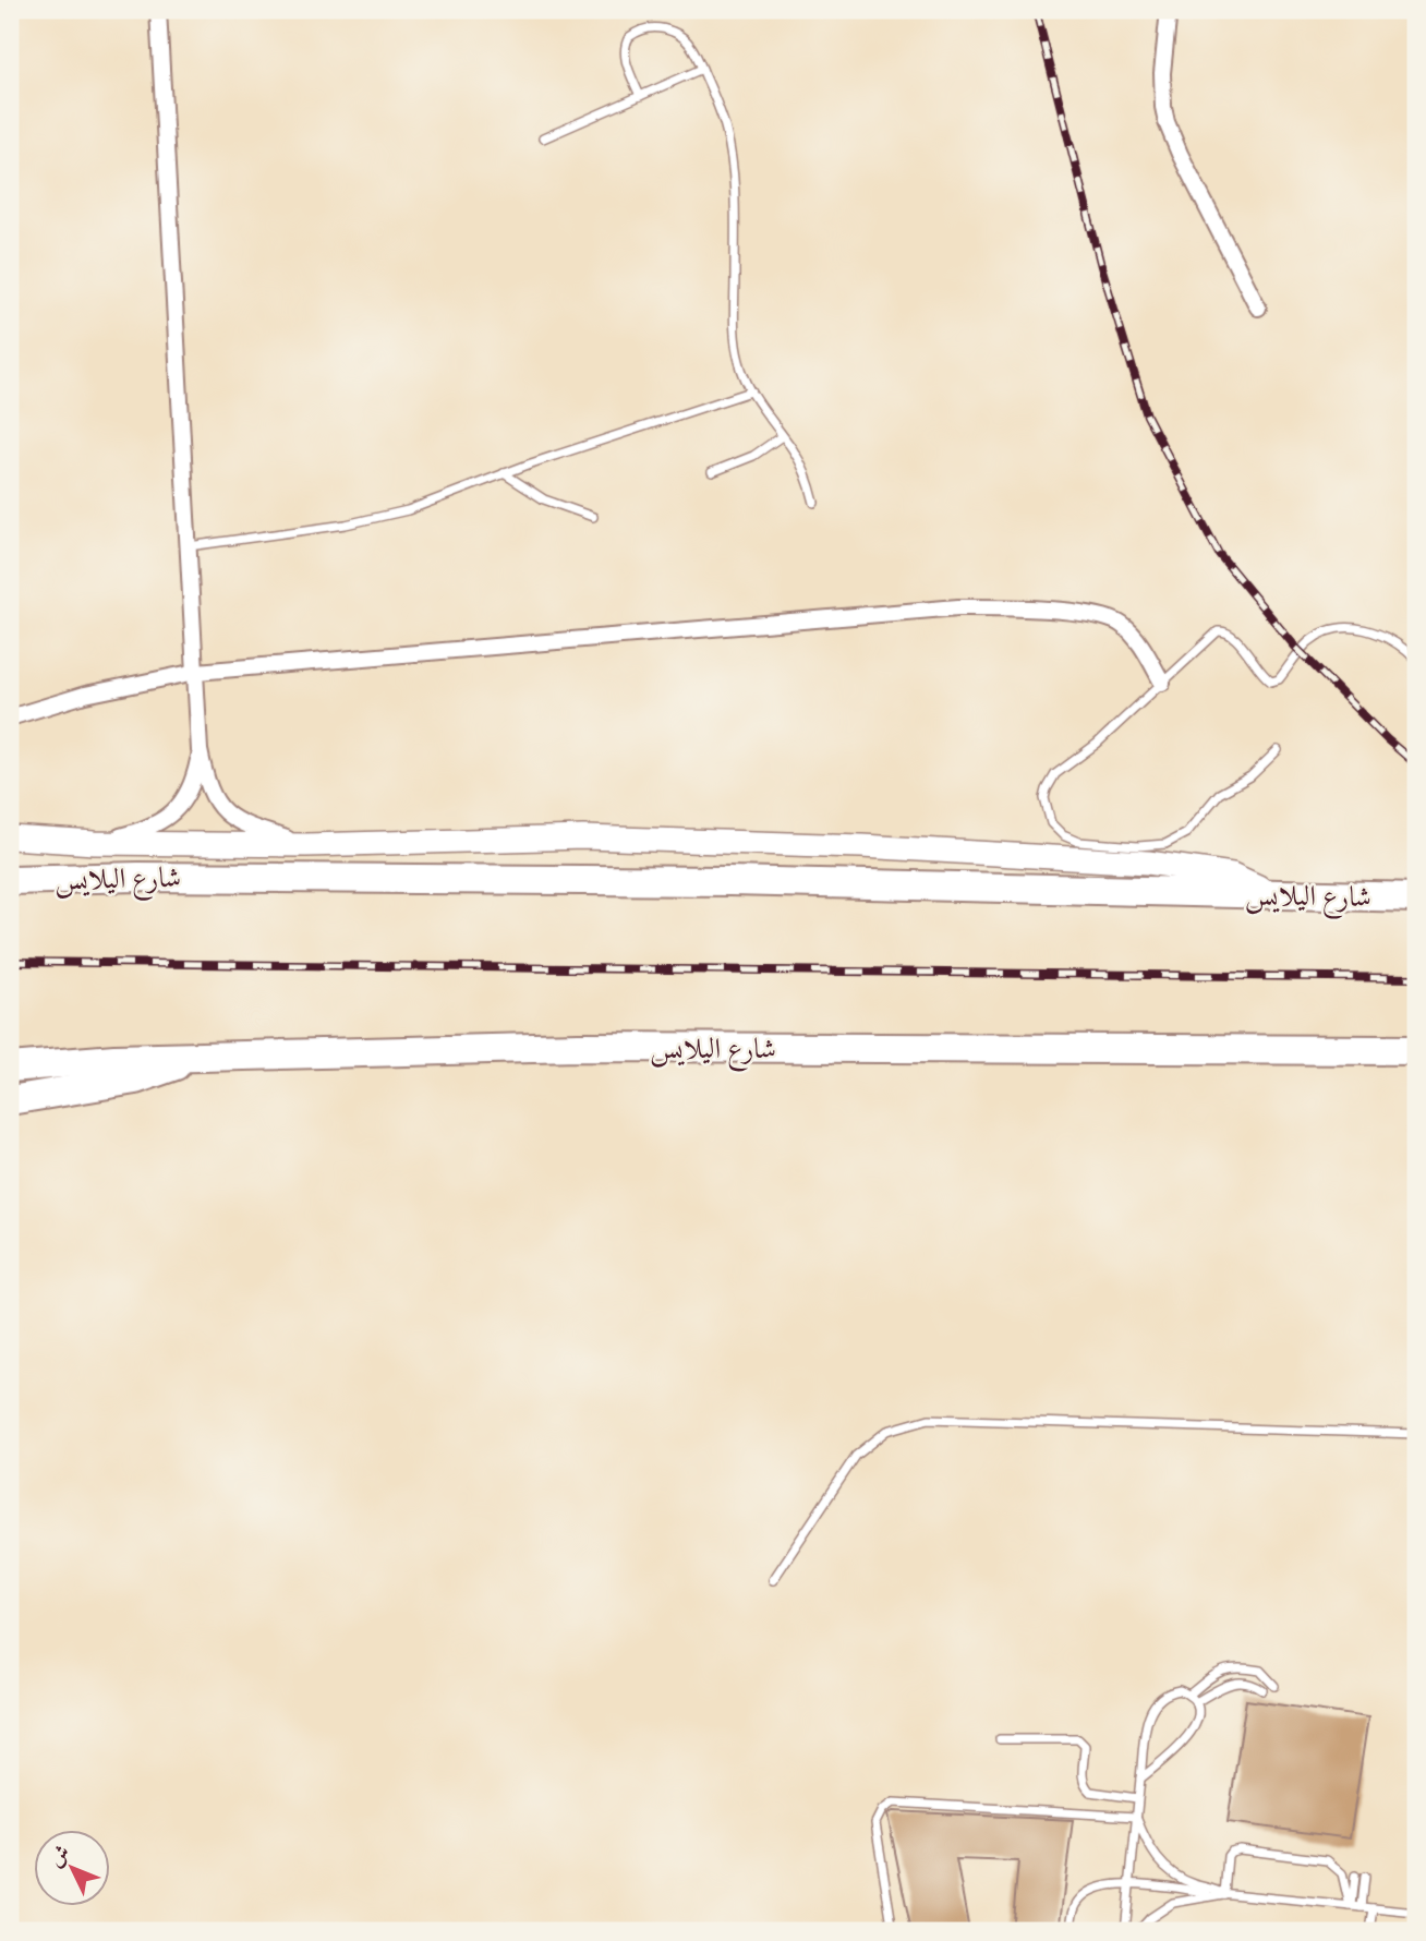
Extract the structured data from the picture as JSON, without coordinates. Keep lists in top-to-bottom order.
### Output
{
  "streets": {
    "highway": ["شارع اليلايس"]
  },
  "north": "top left"
}
